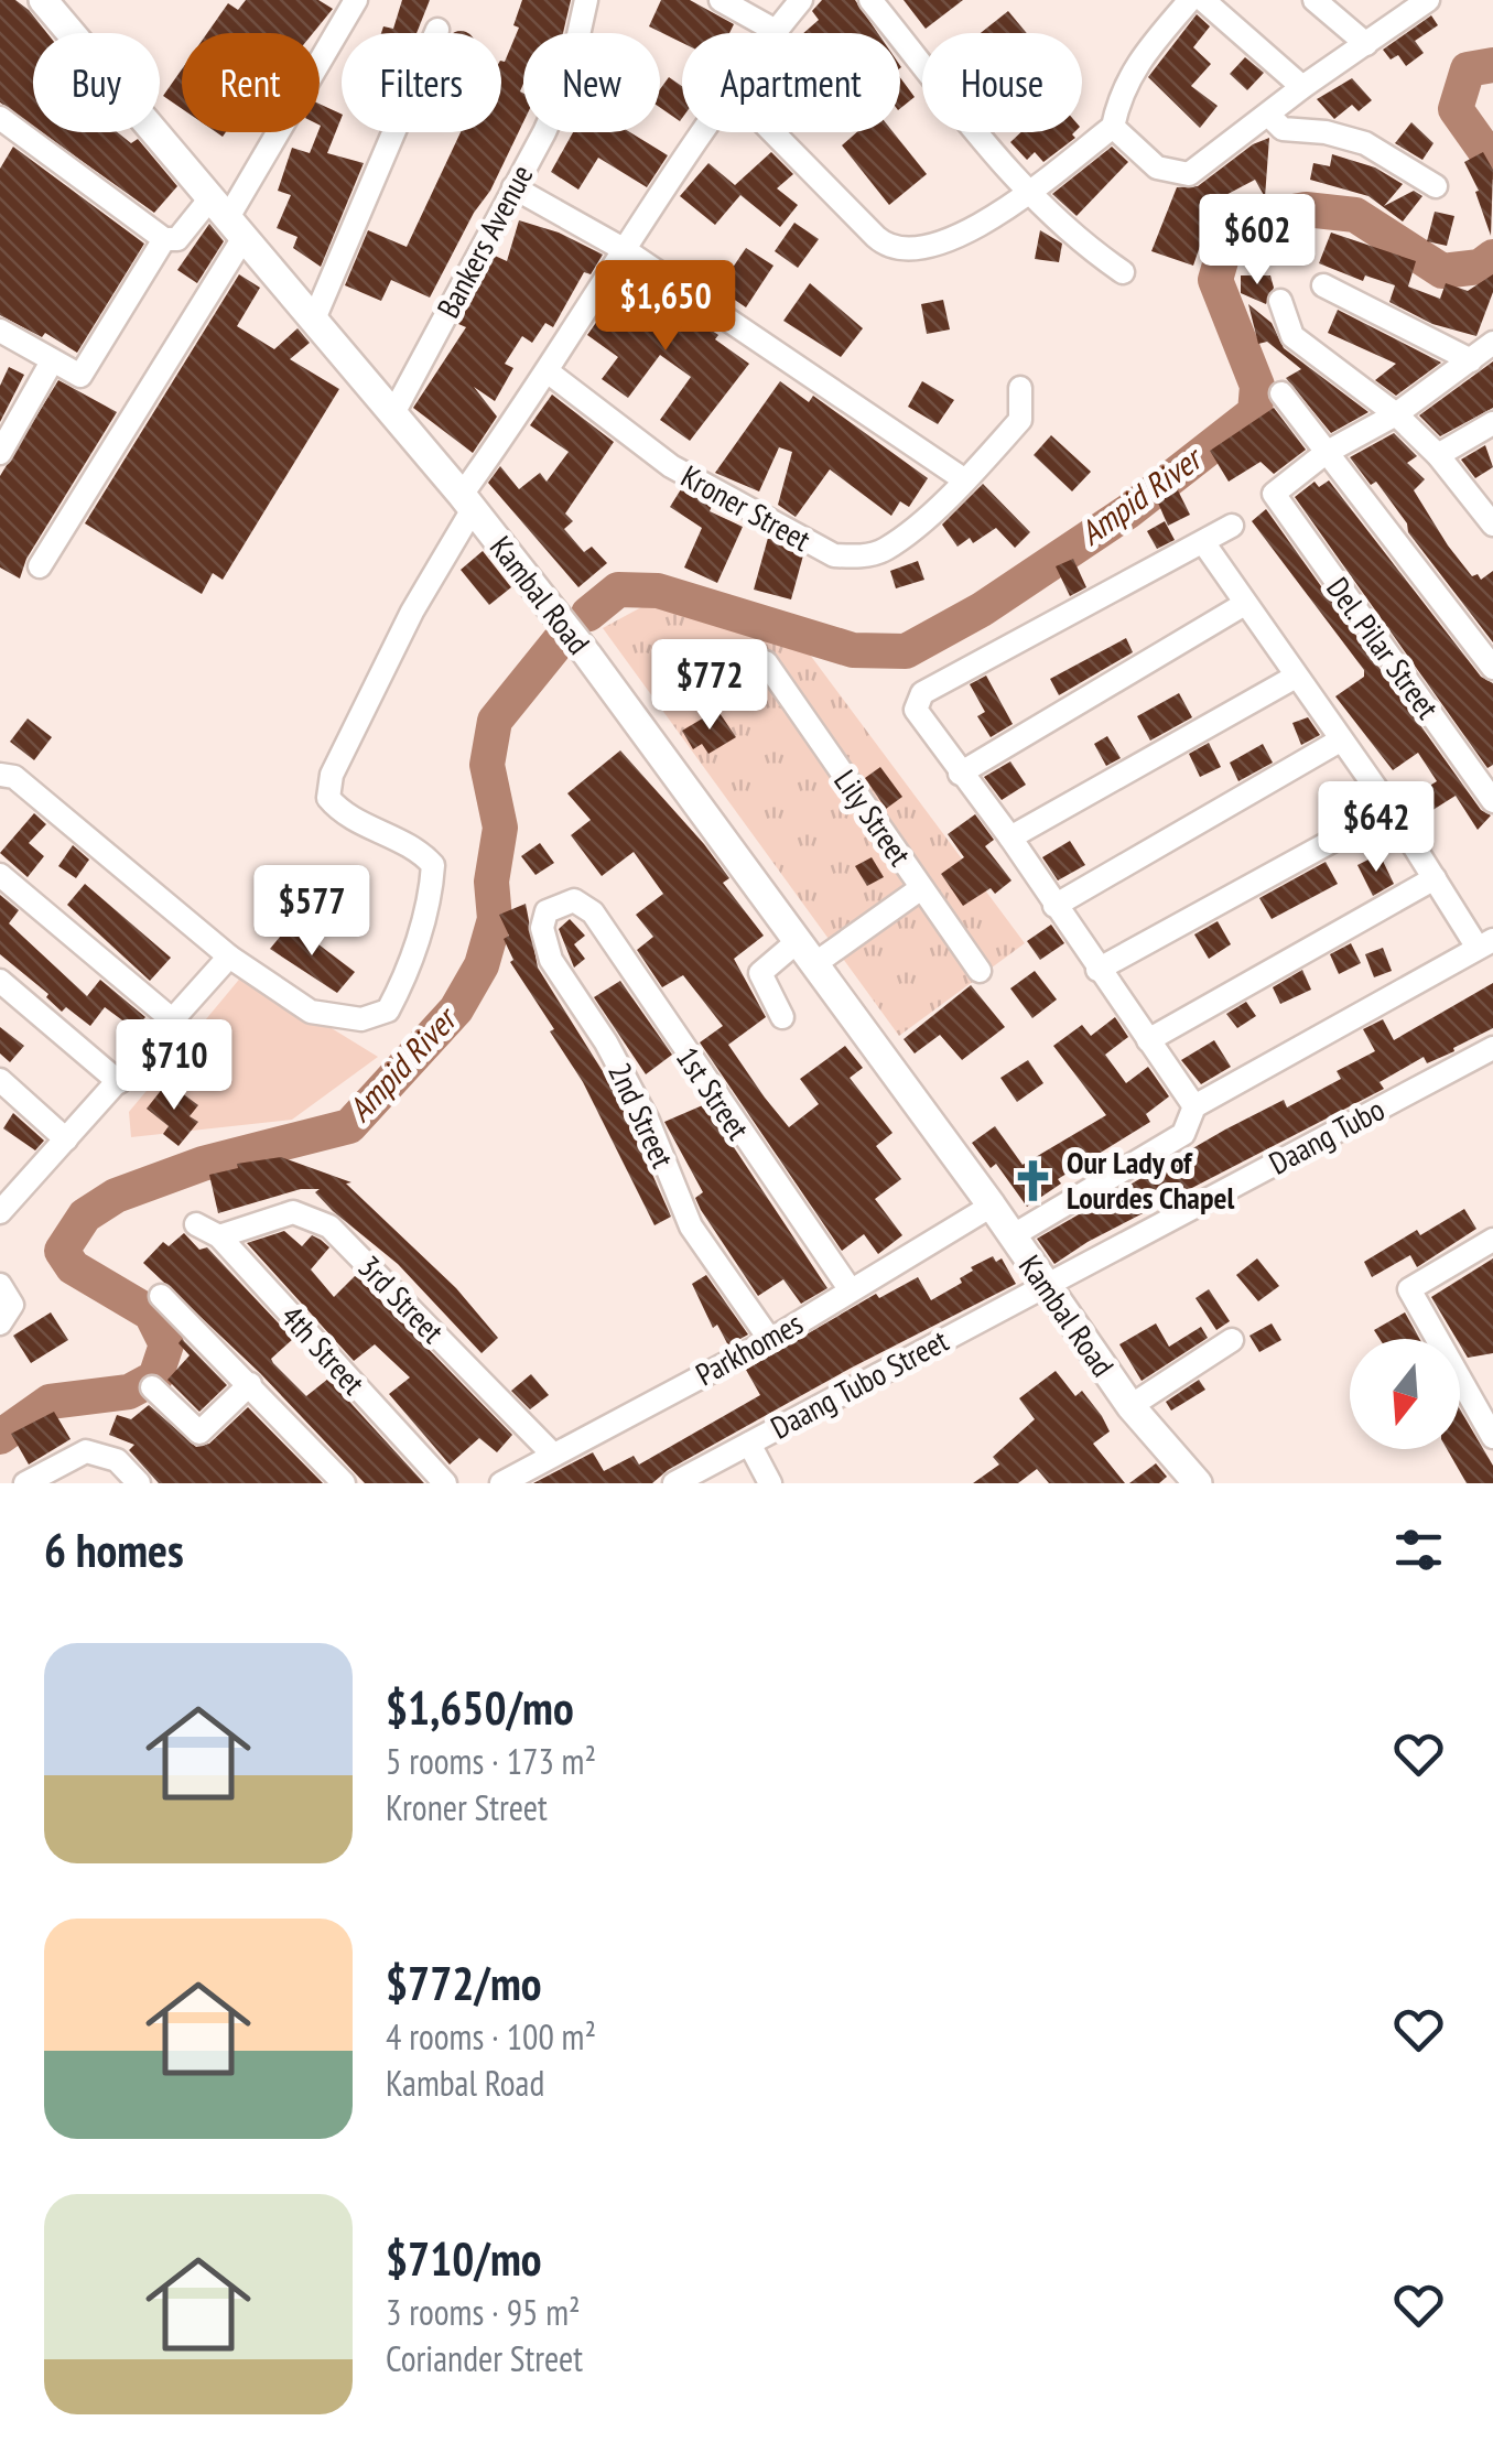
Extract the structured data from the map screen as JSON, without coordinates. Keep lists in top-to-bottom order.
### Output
{
  "streets": {
    "main road": ["Kambal Road"],
    "street": [
      "Bankers Avenue",
      "Kroner Street",
      "Del. Pilar Street",
      "Lily Street",
      "1st Street",
      "2nd Street",
      "Daang Tubo",
      "3rd Street",
      "Parkhomes",
      "4th Street",
      "Daang Tubo Street"
    ]
  },
  "crossings": [
    ["Bankers Avenue", "Kambal Road"],
    ["Kambal Road", "Daang Tubo"],
    ["Kambal Road", "Parkhomes"],
    ["Kambal Road", "Daang Tubo Street"],
    ["1st Street", "2nd Street"],
    ["1st Street", "Parkhomes"],
    ["2nd Street", "Parkhomes"],
    ["Daang Tubo", "Daang Tubo Street"],
    ["3rd Street", "Parkhomes"],
    ["3rd Street", "4th Street"]
  ],
  "water": ["Ampid River"],
  "places": {
    "church": ["Our Lady of Lourdes Chapel"]
  },
  "north": "bottom",
  "page": {
    "chip": [
      "Buy",
      "Rent",
      "Filters",
      "New",
      "Apartment",
      "House"
    ],
    "price": [
      "$602",
      "$1,650",
      "$772",
      "$642",
      "$577",
      "$710"
    ],
    "heading": "6 homes",
    "list": [
      {
        "name": "$1,650/mo",
        "note": "5 rooms · 173 m² · Kroner Street"
      },
      {
        "name": "$772/mo",
        "note": "4 rooms · 100 m² · Kambal Road"
      },
      {
        "name": "$710/mo",
        "note": "3 rooms · 95 m² · Coriander Street"
      }
    ]
  }
}
